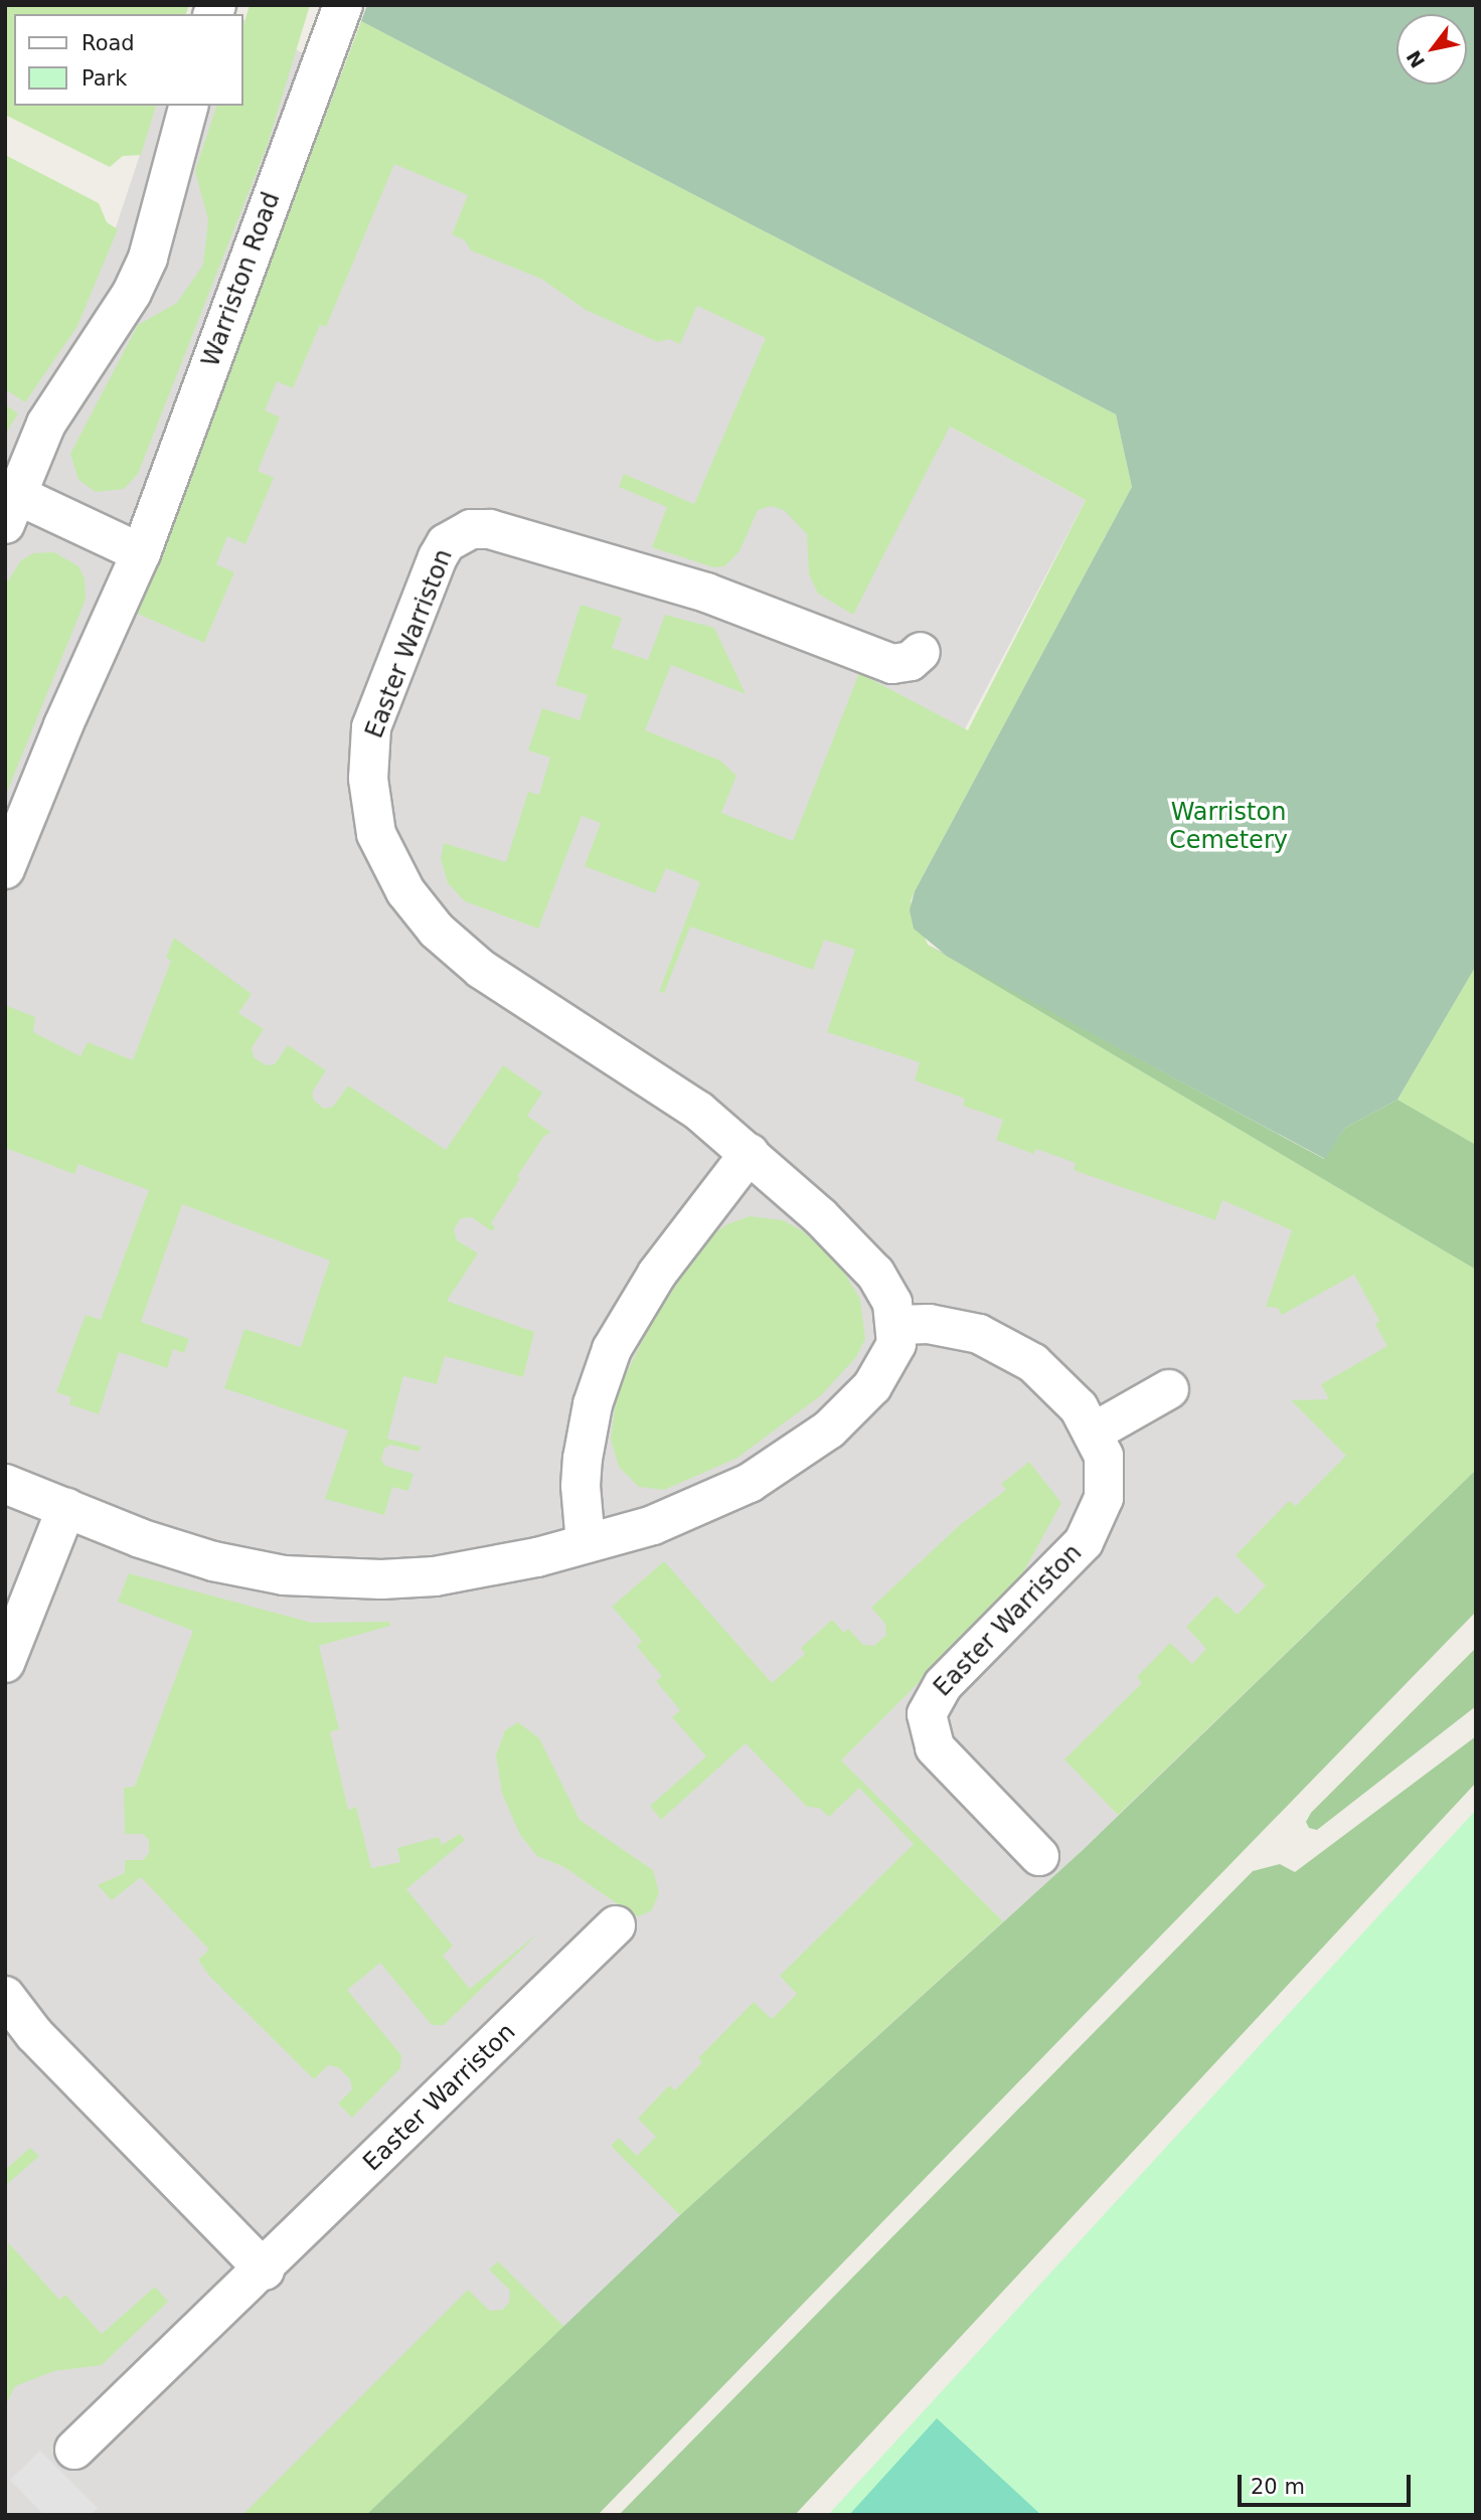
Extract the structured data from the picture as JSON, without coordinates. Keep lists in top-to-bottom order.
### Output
{
  "streets": {
    "street": ["Warriston Road", "Easter Warriston"]
  },
  "parks": ["Warriston Cemetery"],
  "legend": ["Road", "Park"],
  "scale_bar": "20 m",
  "north": "bottom left"
}
